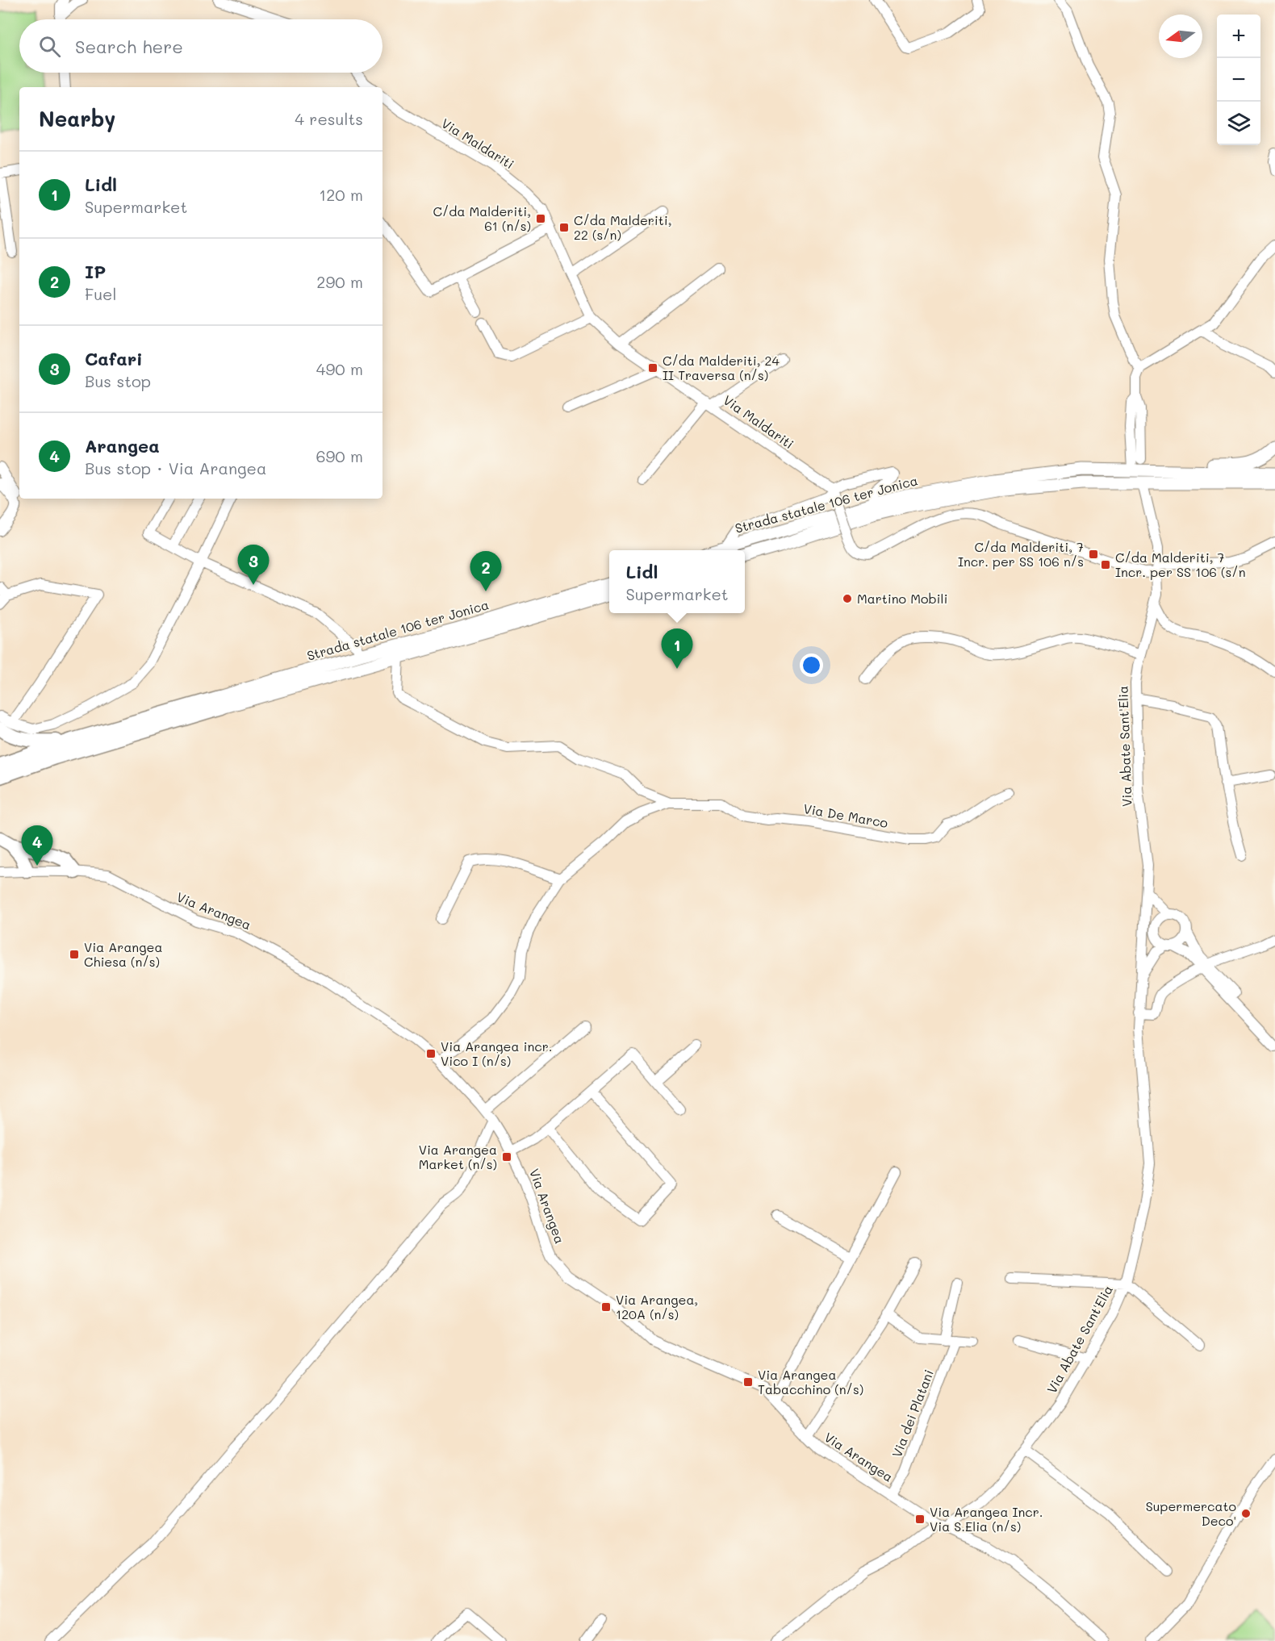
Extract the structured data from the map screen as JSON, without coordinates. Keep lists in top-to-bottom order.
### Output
{
  "streets": {
    "main road": ["Strada statale 106 ter Jonica"],
    "street": [
      "Via Maldariti",
      "Via Abate Sant'Elia",
      "Via De Marco",
      "Via Arangea",
      "Via dei Platani"
    ]
  },
  "crossings": [
    ["Via Abate Sant'Elia", "Via Arangea"],
    ["Via Arangea", "Via dei Platani"]
  ],
  "places": {
    "transit": [
      "C/da Malderiti, 61 (n/s)",
      "C/da Malderiti, 22 (s/n)",
      "C/da Malderiti, 24 II Traversa (n/s)",
      "C/da Malderiti, 7 Incr. per SS 106 n/s",
      "C/da Malderiti, 7 Incr. per SS 106 (s/n",
      "Via Arangea Chiesa (n/s)",
      "Via Arangea incr. Vico I (n/s)",
      "Via Arangea Market (n/s)",
      "Via Arangea, 120A (n/s)",
      "Via Arangea Tabacchino (n/s)",
      "Via Arangea Incr. Via S.Elia (n/s)"
    ],
    "other": ["Martino Mobili", "Supermercato Deco'"]
  },
  "north": "left",
  "page": {
    "map_buttons": ["+", "−"],
    "search": "Search here",
    "heading": ["Nearby", "4 results"],
    "list": [
      {
        "mark": "1",
        "name": "Lidl",
        "note": "Supermarket",
        "value": "120 m"
      },
      {
        "mark": "2",
        "name": "IP",
        "note": "Fuel",
        "value": "290 m"
      },
      {
        "mark": "3",
        "name": "Cafari",
        "note": "Bus stop",
        "value": "490 m"
      },
      {
        "mark": "4",
        "name": "Arangea",
        "note": "Bus stop · Via Arangea",
        "value": "690 m"
      }
    ],
    "pins": [
      "3",
      "2",
      "1",
      "4"
    ],
    "popup": ["Lidl", "Supermarket"]
  }
}
